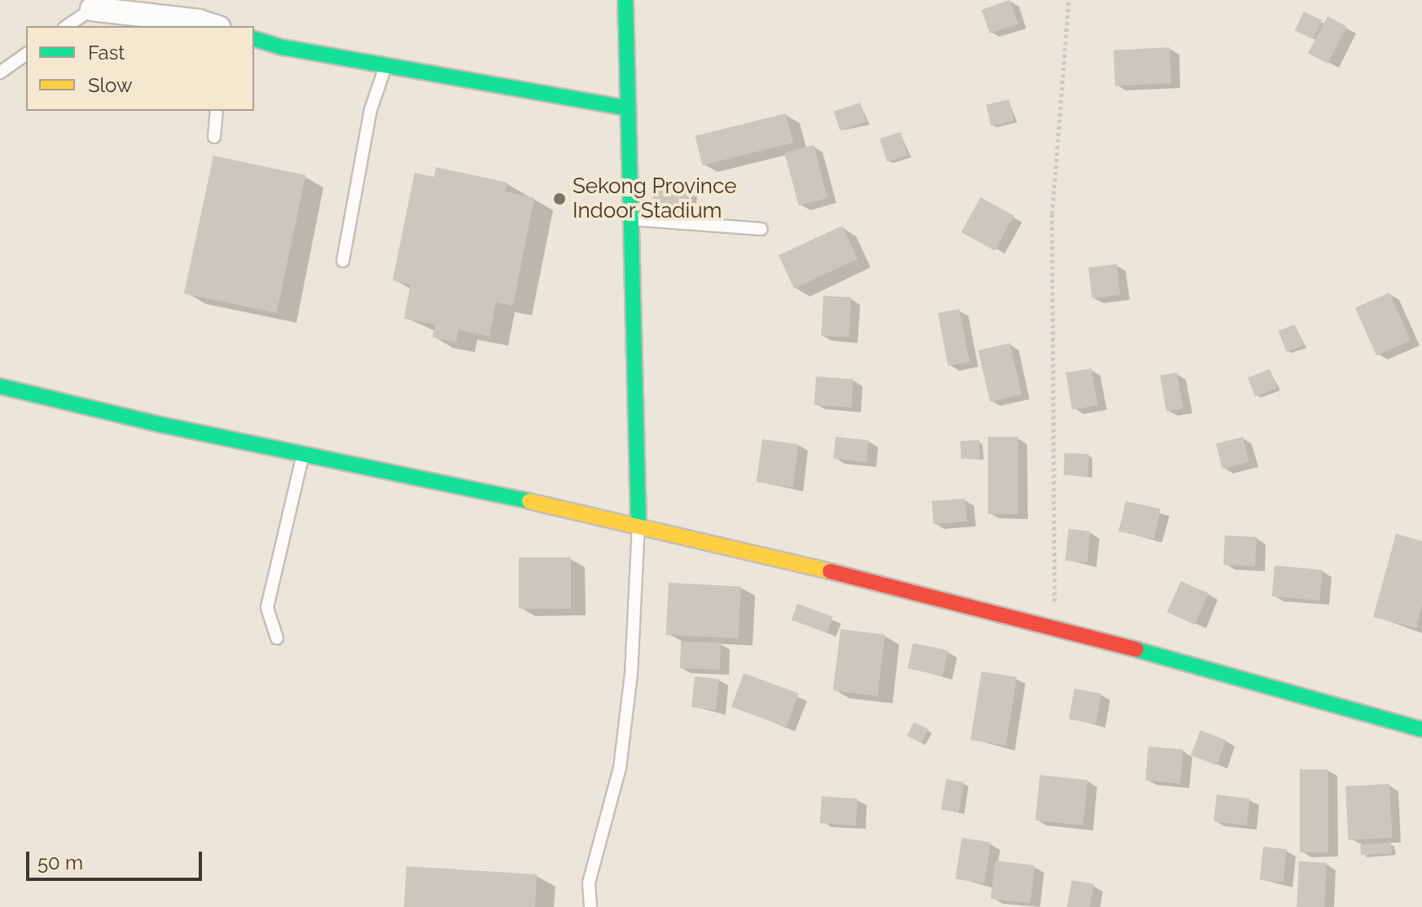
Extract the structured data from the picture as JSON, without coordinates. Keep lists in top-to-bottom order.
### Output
{
  "places": ["Sekong Province Indoor Stadium"],
  "legend": ["Fast", "Slow"],
  "scale_bar": "50 m"
}
